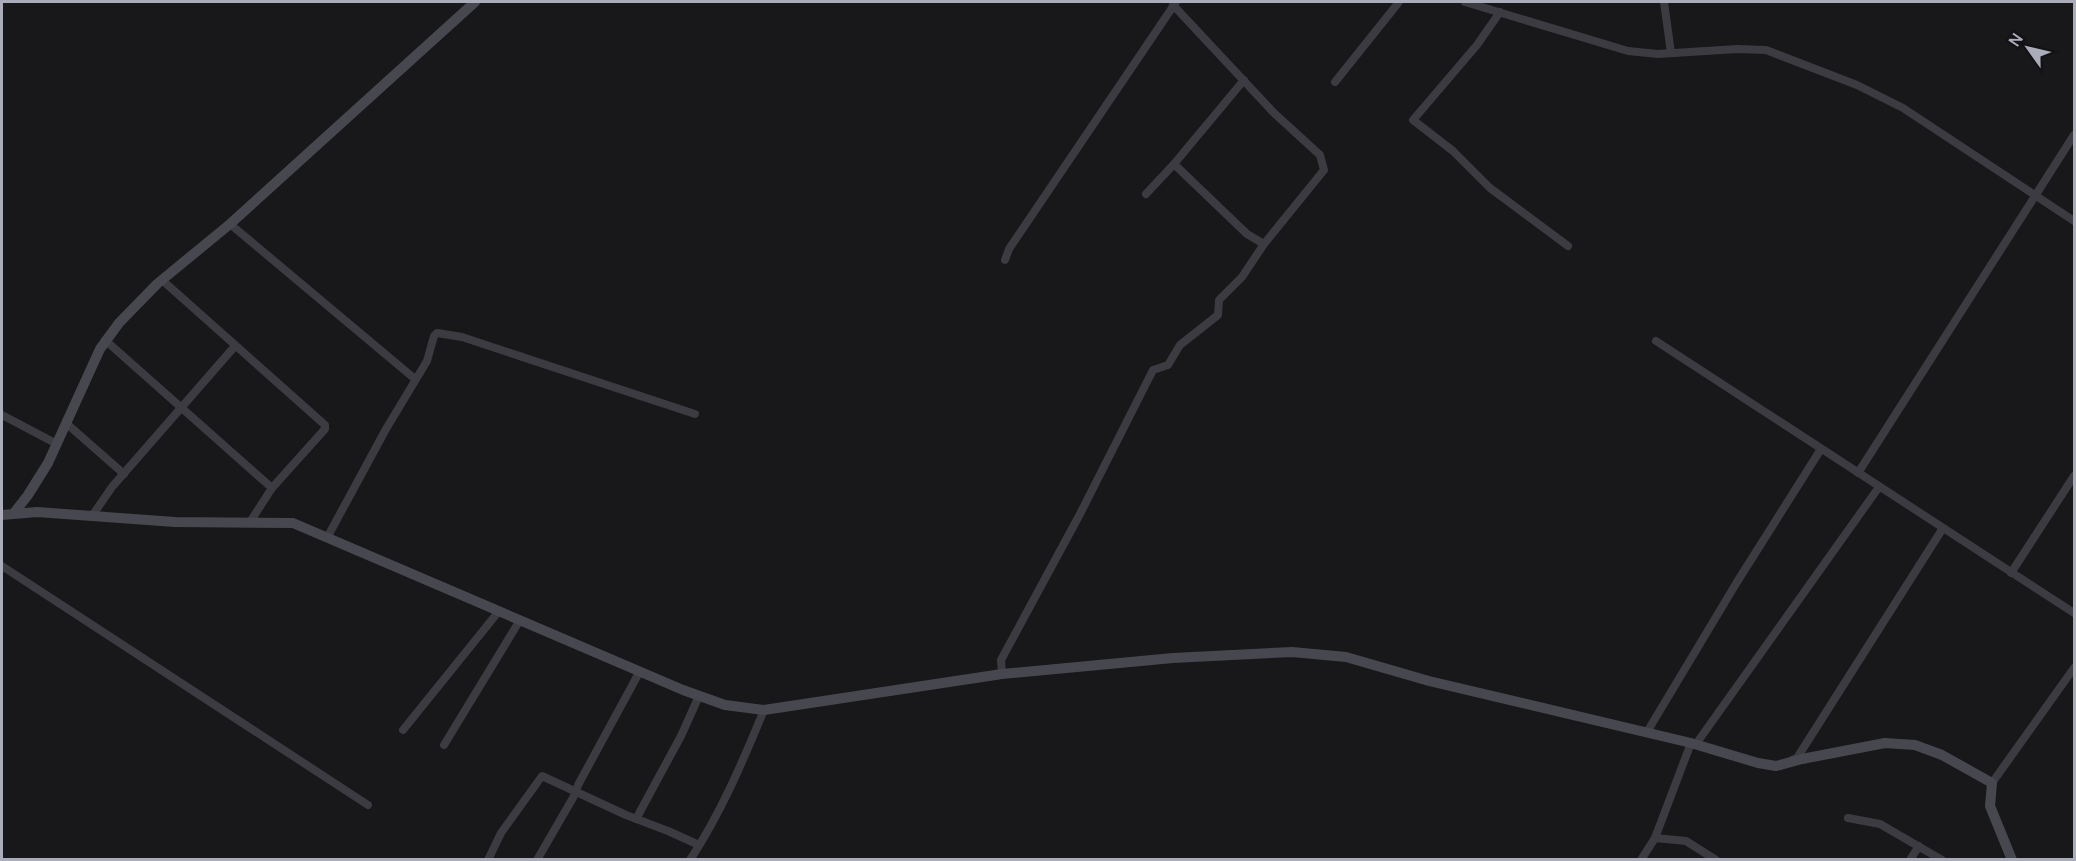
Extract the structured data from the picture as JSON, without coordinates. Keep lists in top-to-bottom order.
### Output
{
  "north": "top left"
}
